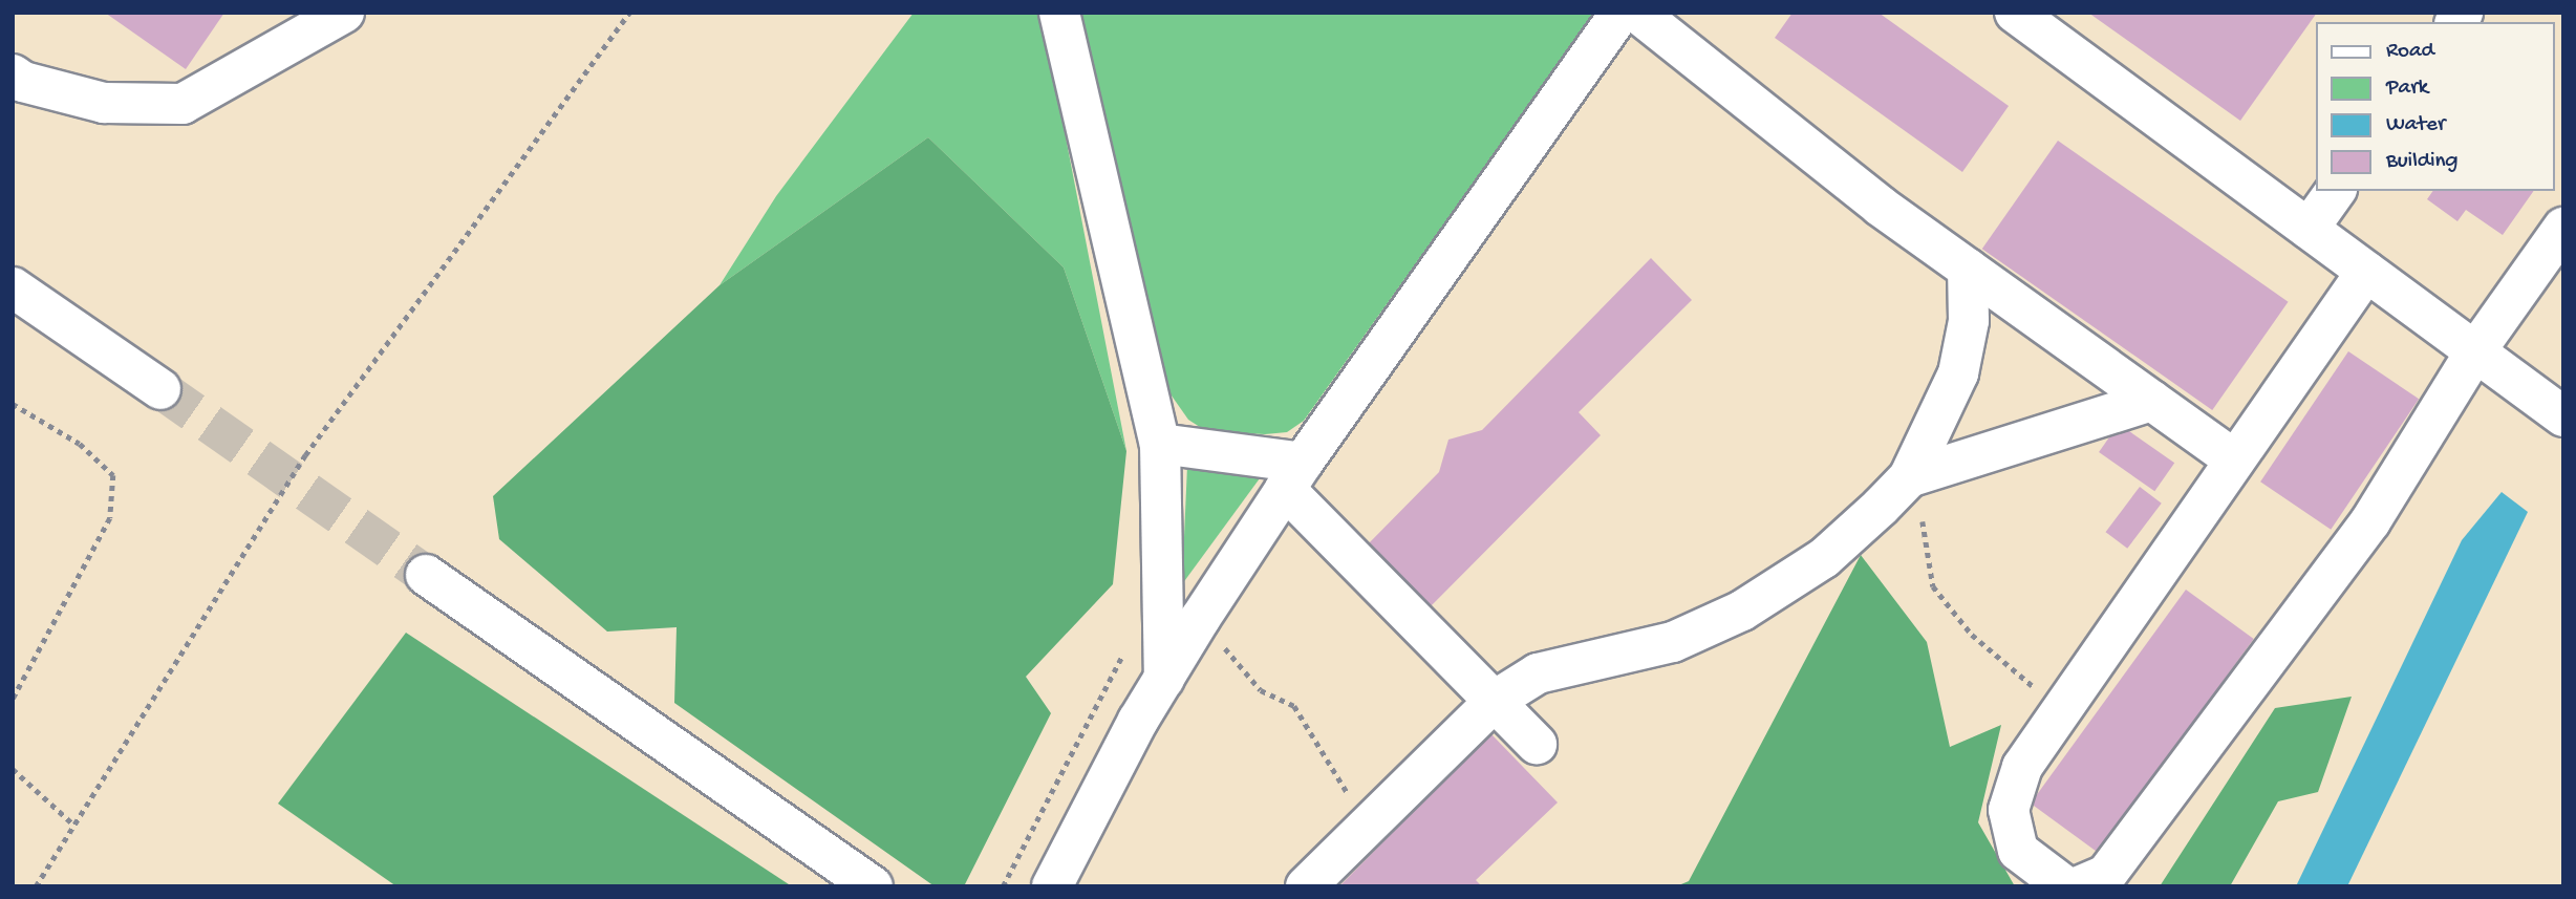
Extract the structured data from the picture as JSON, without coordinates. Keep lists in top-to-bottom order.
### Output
{
  "legend": [
    "Road",
    "Park",
    "Water",
    "Building"
  ]
}
